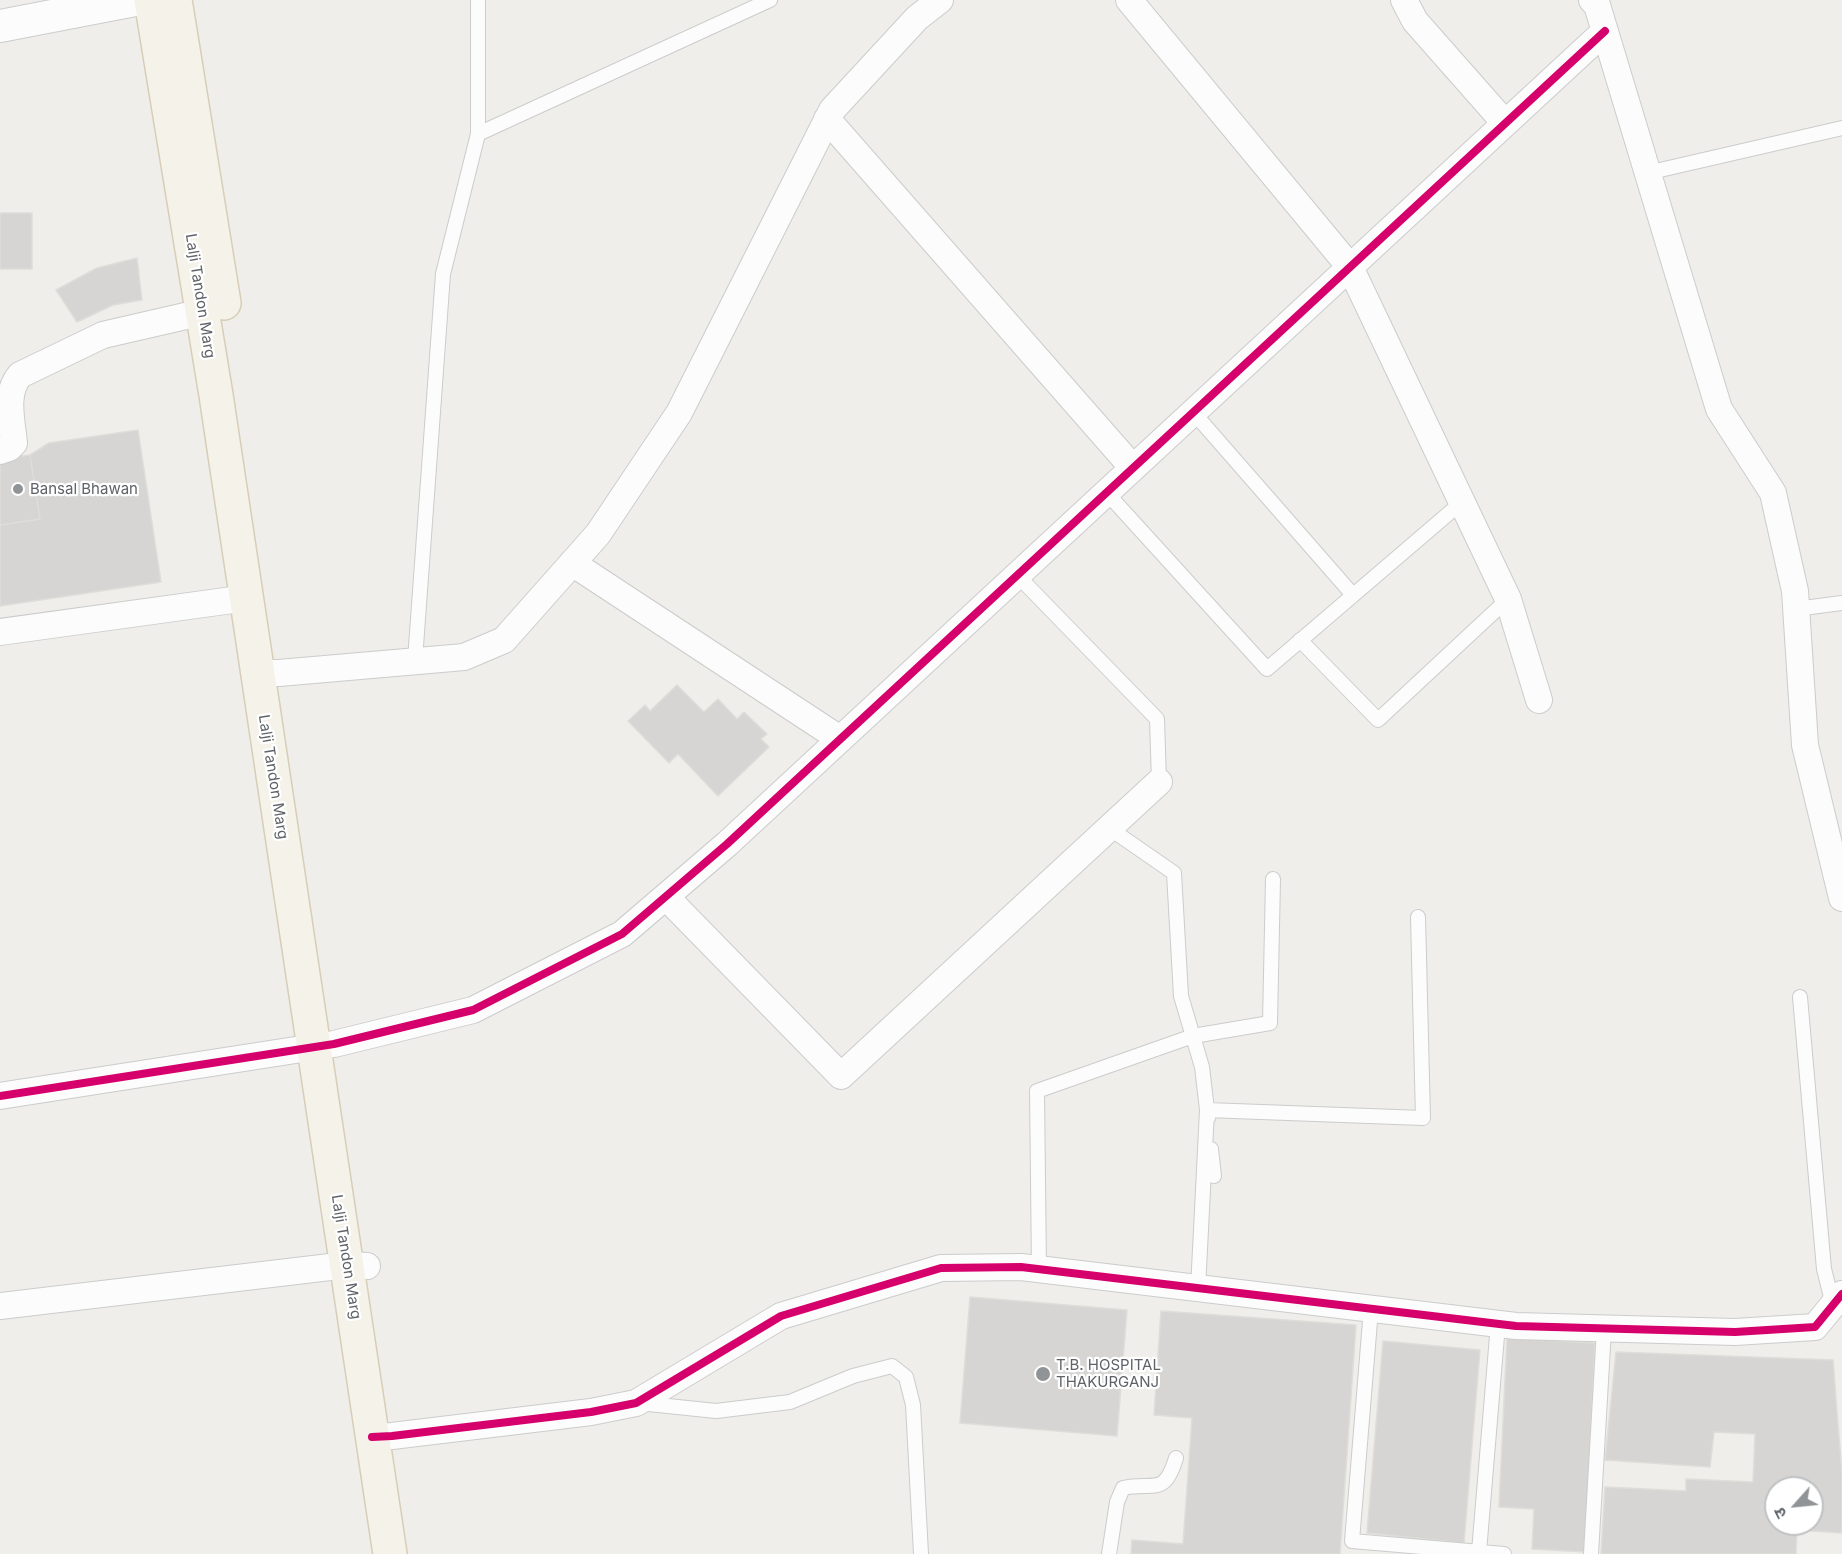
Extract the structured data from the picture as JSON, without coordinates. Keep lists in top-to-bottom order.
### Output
{
  "streets": {
    "main road": ["Lalji Tandon Marg"]
  },
  "places": ["Bansal Bhawan", "T.B. HOSPITAL THAKURGANJ"],
  "north": "bottom left"
}
